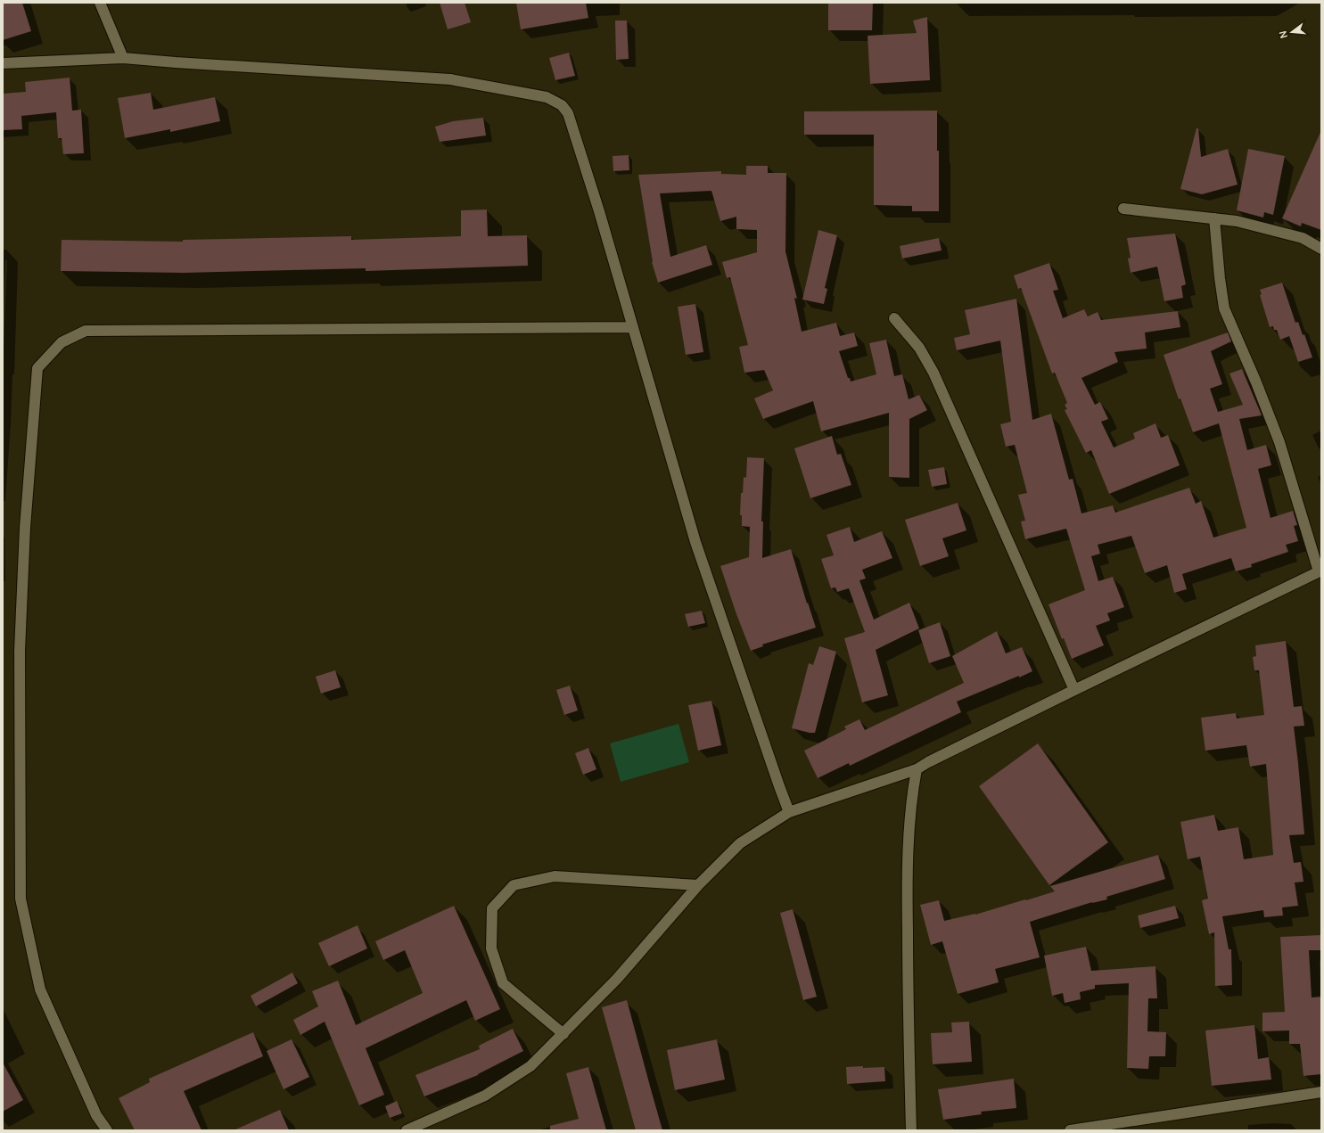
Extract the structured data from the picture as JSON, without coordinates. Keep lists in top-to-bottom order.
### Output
{
  "north": "left"
}
